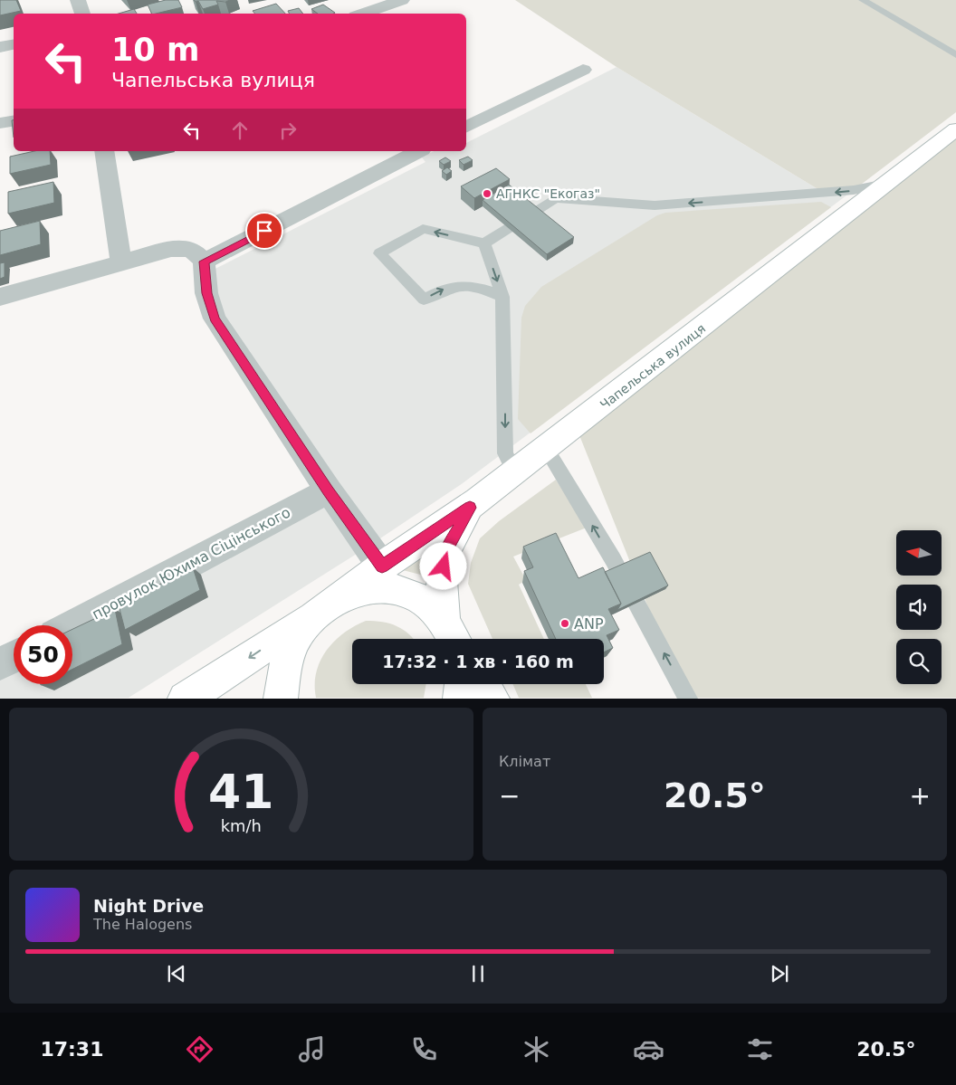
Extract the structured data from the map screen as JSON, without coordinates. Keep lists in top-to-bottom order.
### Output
{
  "streets": {
    "main road": ["Чапельська вулиця"],
    "street": ["провулок Юхима Сіцінського"]
  },
  "places": ["АГНКС \"Екогаз\"", "ANP"],
  "north": "left",
  "page": {
    "turn": ["10 m", "Чапельська вулиця"],
    "limit": "50",
    "trip": "17:32 · 1 хв · 160 m",
    "tile": "Клімат",
    "heat": ["−", "20.5°", "+"],
    "song": ["Night Drive", "The Halogens"],
    "tabs": ["17:31", "20.5°"],
    "gauge": ["41", "km/h"]
  }
}
